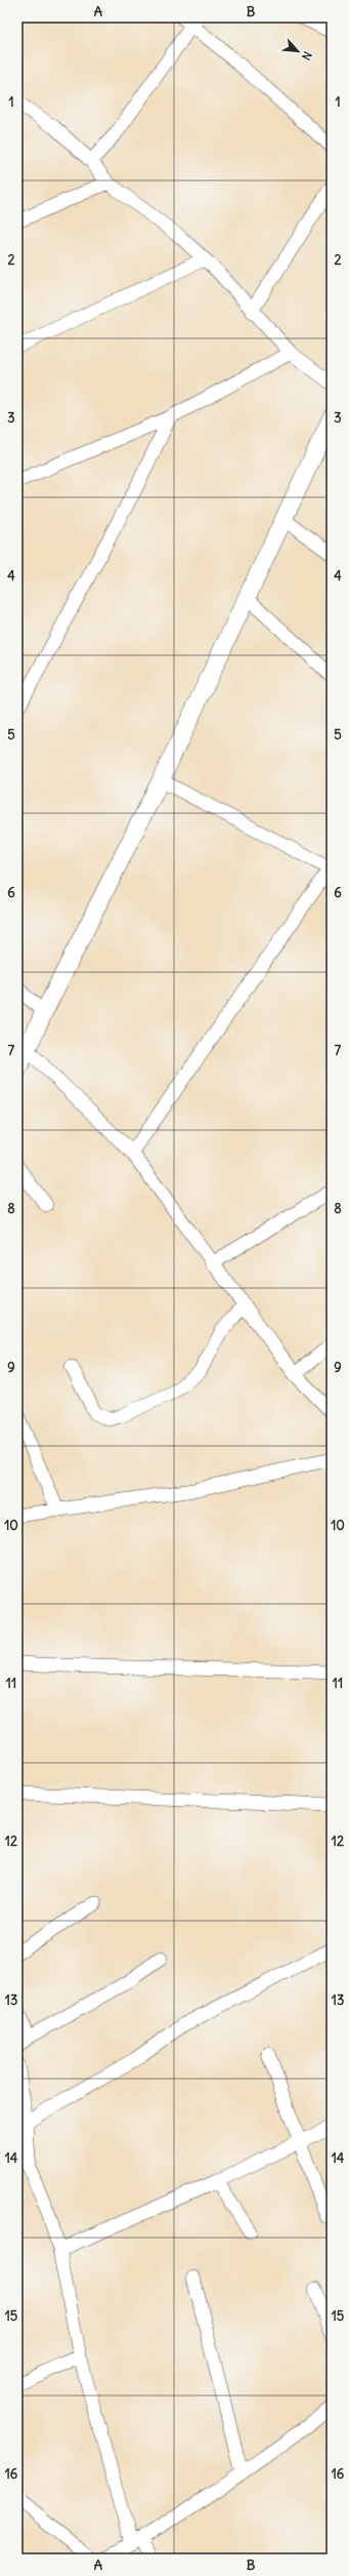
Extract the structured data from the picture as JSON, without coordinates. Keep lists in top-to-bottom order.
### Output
{
  "north": "bottom right",
  "grid": {
    "columns": ["A", "B"],
    "rows": [
      "1",
      "2",
      "3",
      "4",
      "5",
      "6",
      "7",
      "8",
      "9",
      "10",
      "11",
      "12",
      "13",
      "14",
      "15",
      "16"
    ]
  }
}
